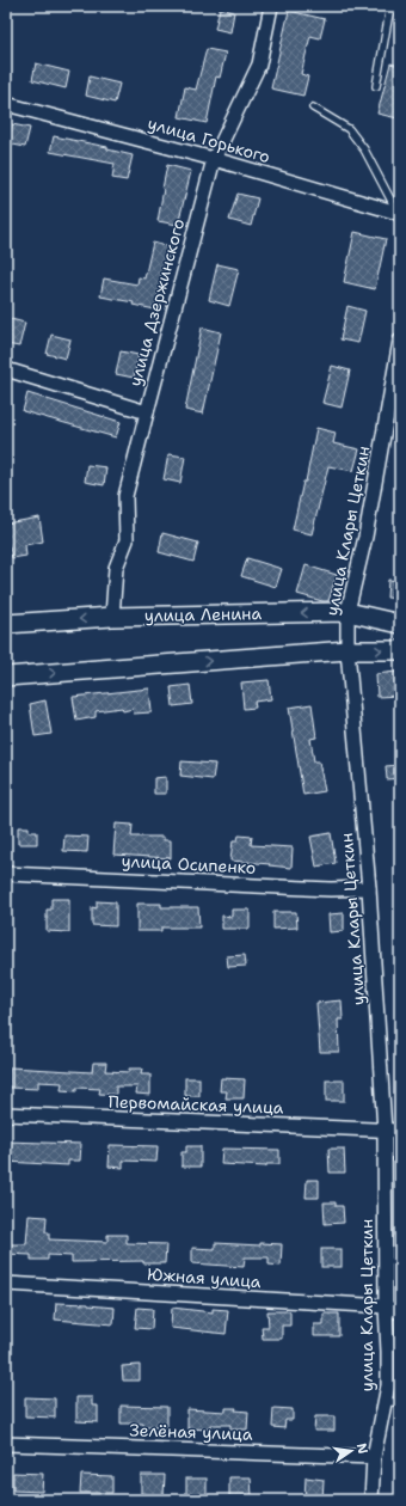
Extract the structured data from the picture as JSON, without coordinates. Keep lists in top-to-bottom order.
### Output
{
  "streets": {
    "main road": ["улица Ленина"],
    "street": [
      "улица Горького",
      "улица Дзержинского",
      "улица Клары Цеткин",
      "улица Осипенко",
      "Первомайская улица",
      "Южная улица",
      "Зелёная улица"
    ]
  },
  "crossings": [
    ["улица Горького", "улица Дзержинского"],
    ["улица Дзержинского", "улица Ленина"],
    ["улица Клары Цеткин", "улица Ленина"],
    ["улица Клары Цеткин", "улица Осипенко"],
    ["улица Клары Цеткин", "Первомайская улица"],
    ["улица Клары Цеткин", "Южная улица"],
    ["улица Клары Цеткин", "Зелёная улица"]
  ],
  "north": "right"
}
